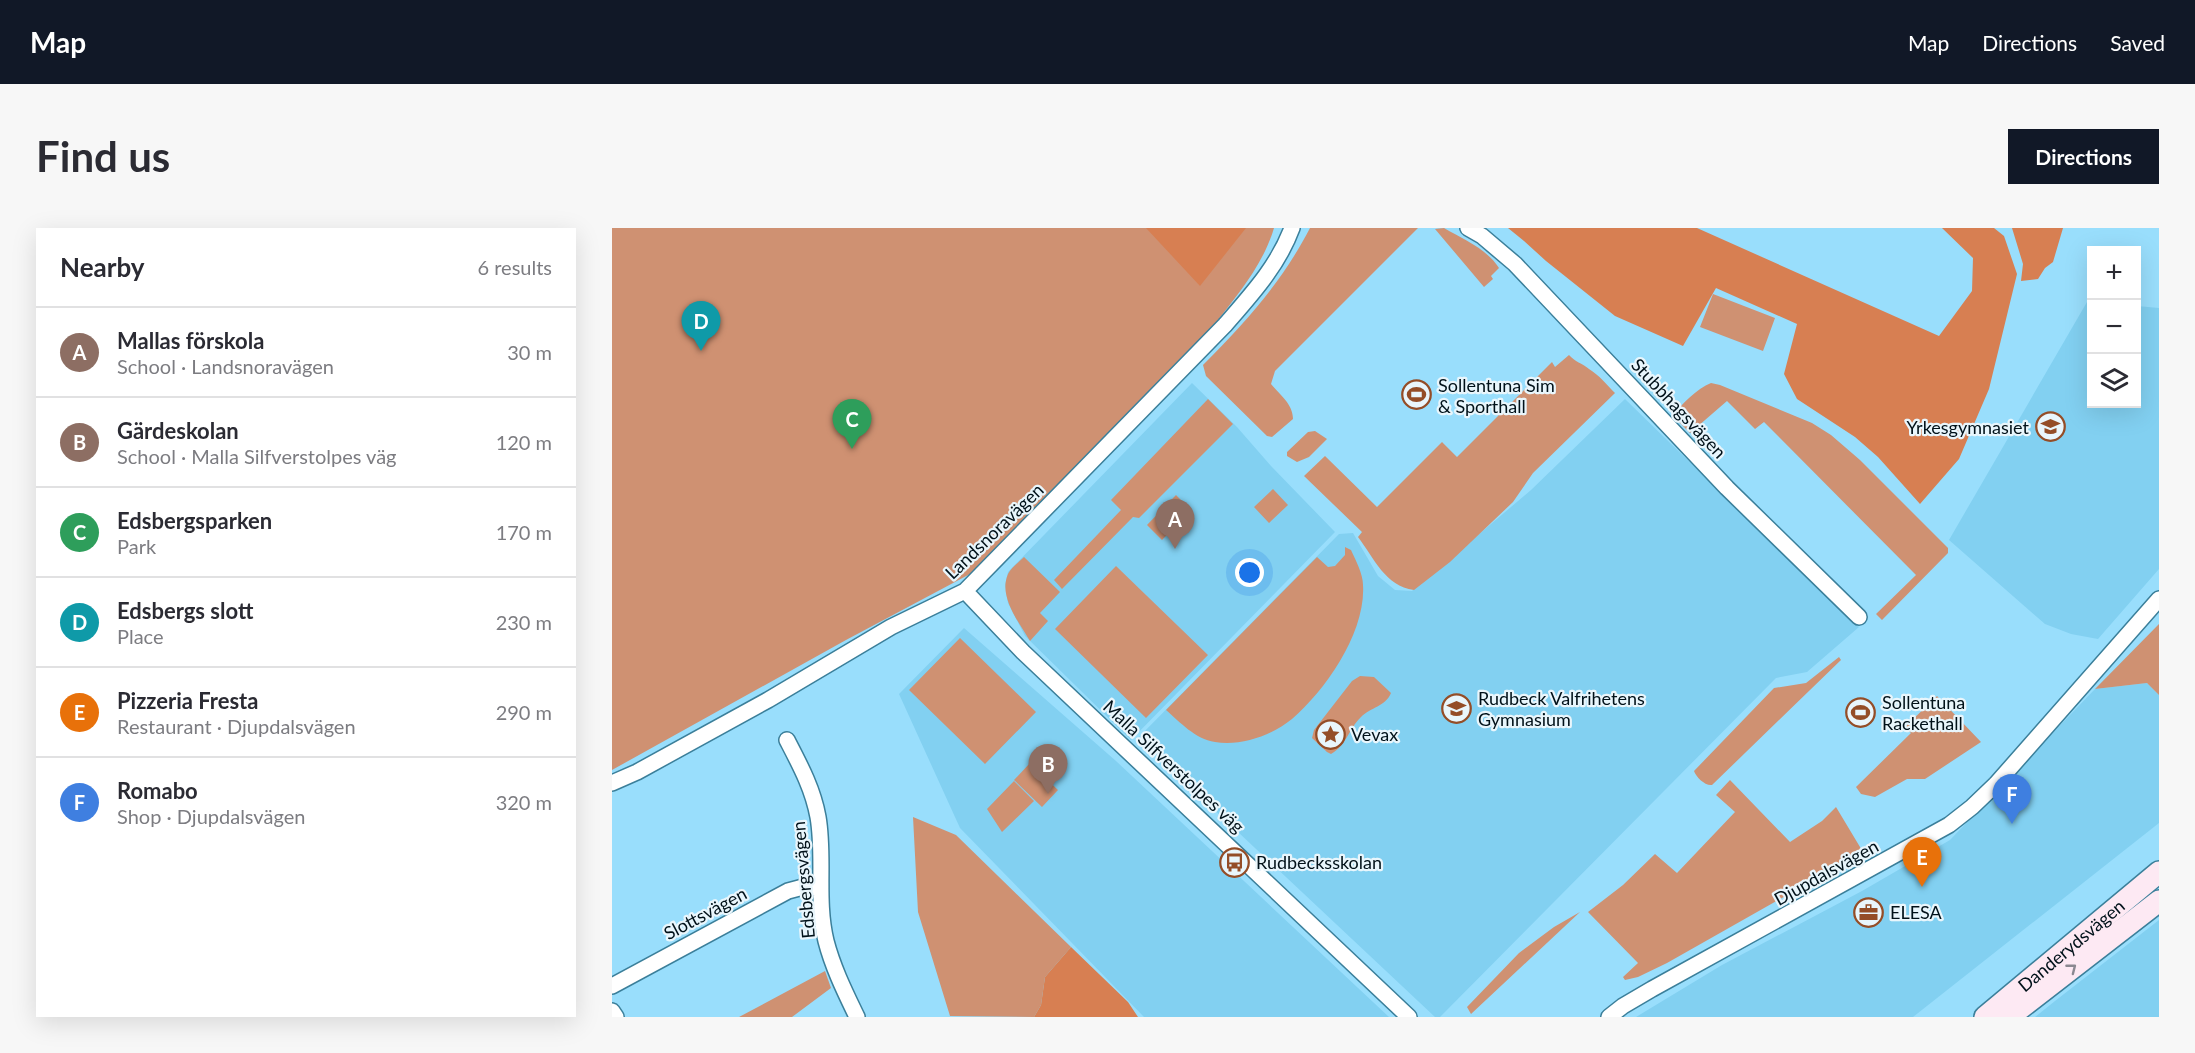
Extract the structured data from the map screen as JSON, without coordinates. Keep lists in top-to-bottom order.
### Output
{
  "streets": {
    "main road": ["Danderydsvägen"],
    "street": [
      "Stubbhagsvägen",
      "Landsnoravägen",
      "Malla Silfverstolpes väg",
      "Djupdalsvägen",
      "Edsbergsvägen",
      "Slottsvägen"
    ]
  },
  "crossings": [
    ["Landsnoravägen", "Malla Silfverstolpes väg"],
    ["Edsbergsvägen", "Slottsvägen"]
  ],
  "places": {
    "sports": ["Sollentuna Sim & Sporthall", "Sollentuna Rackethall"],
    "school or university": ["Yrkesgymnasiet", "Rudbeck Valfrihetens Gymnasium"],
    "place": ["Vevax"],
    "bus stop": ["Rudbecksskolan"],
    "office": ["ELESA"]
  },
  "page": {
    "header": "Map",
    "nav": ["Map", "Directions", "Saved"],
    "buttons": "Directions",
    "title": "Find us",
    "heading": ["Nearby", "6 results"],
    "map_buttons": ["+", "−"],
    "pins": [
      "D",
      "C",
      "A",
      "B",
      "F",
      "E"
    ],
    "list": [
      {
        "mark": "A",
        "name": "Mallas förskola",
        "note": "School · Landsnoravägen",
        "value": "30 m"
      },
      {
        "mark": "B",
        "name": "Gärdeskolan",
        "note": "School · Malla Silfverstolpes väg",
        "value": "120 m"
      },
      {
        "mark": "C",
        "name": "Edsbergsparken",
        "note": "Park",
        "value": "170 m"
      },
      {
        "mark": "D",
        "name": "Edsbergs slott",
        "note": "Place",
        "value": "230 m"
      },
      {
        "mark": "E",
        "name": "Pizzeria Fresta",
        "note": "Restaurant · Djupdalsvägen",
        "value": "290 m"
      },
      {
        "mark": "F",
        "name": "Romabo",
        "note": "Shop · Djupdalsvägen",
        "value": "320 m"
      }
    ]
  }
}
